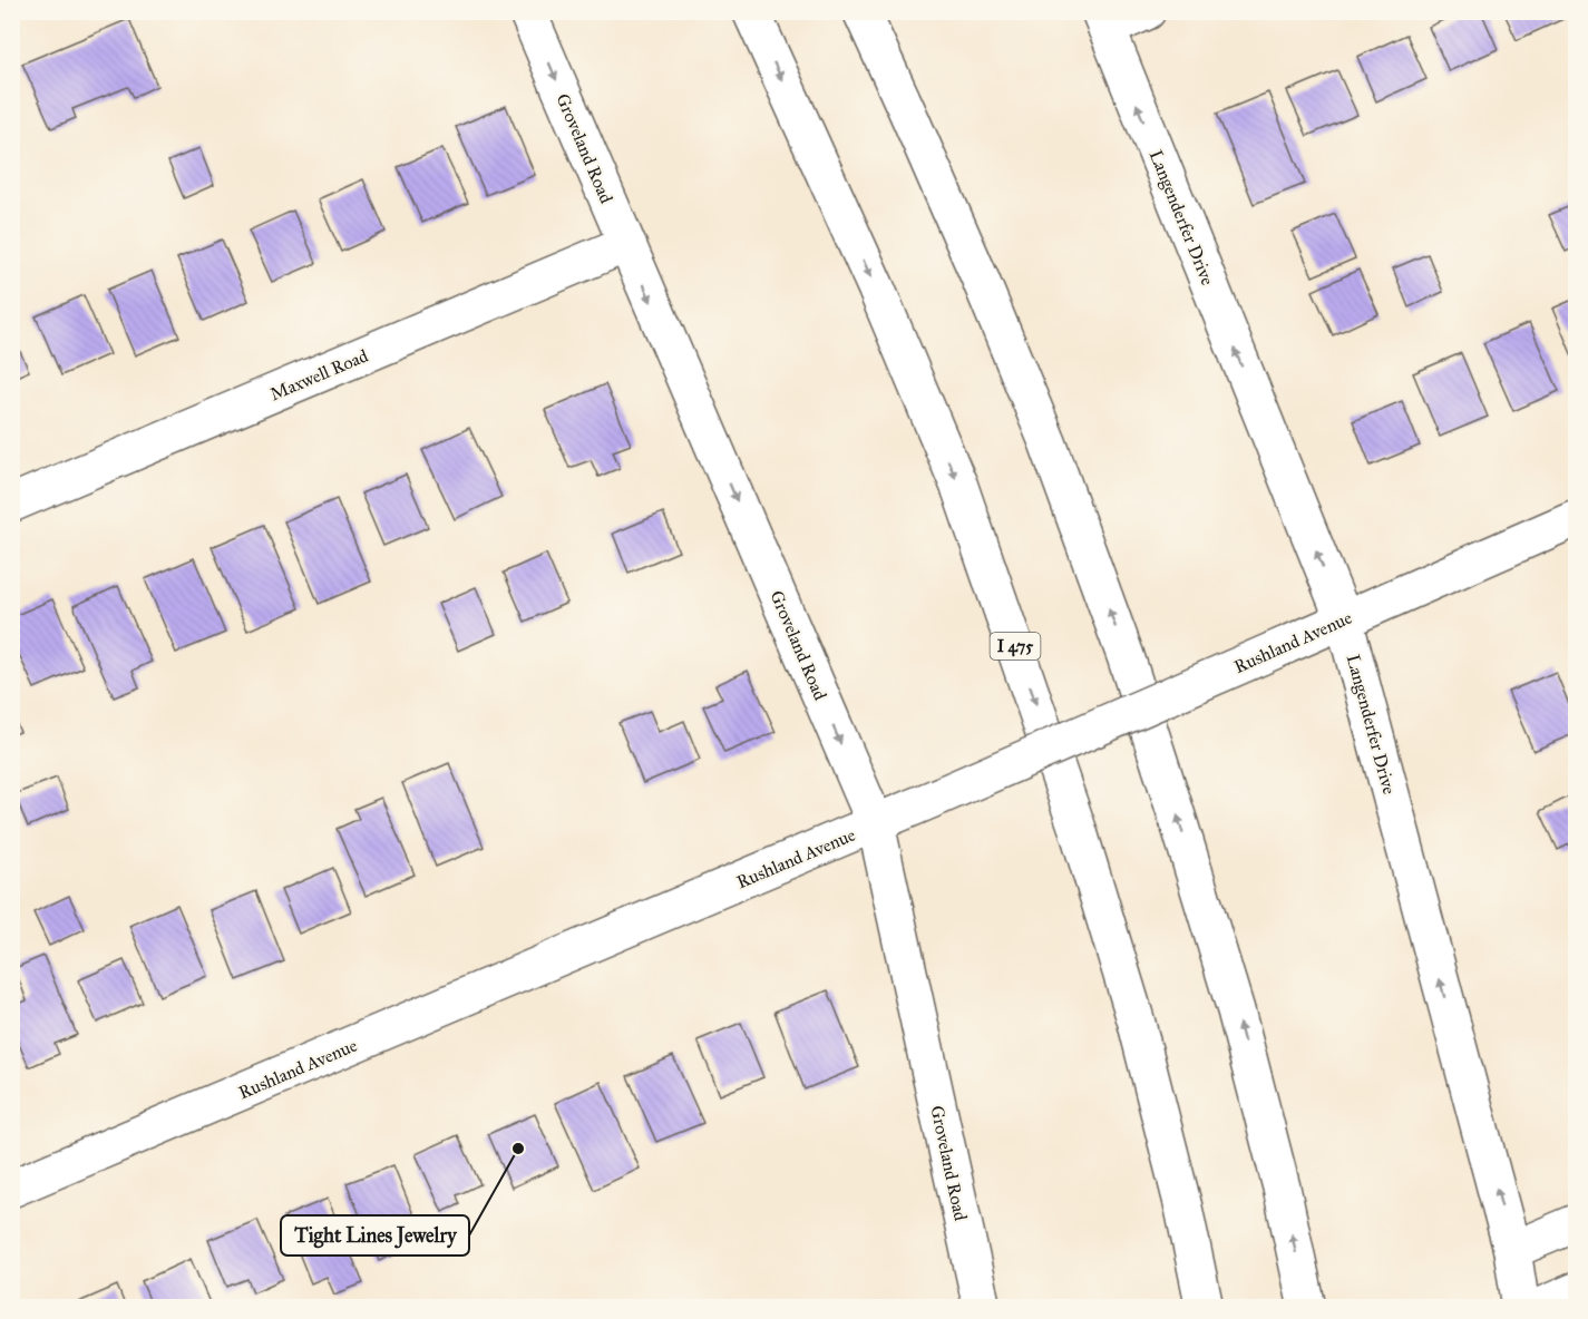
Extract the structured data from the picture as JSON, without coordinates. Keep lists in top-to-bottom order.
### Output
{
  "streets": {
    "main road": [
      "Groveland Road",
      "Langenderfer Drive",
      "Maxwell Road",
      "Rushland Avenue",
      "I 475"
    ]
  },
  "crossings": [
    ["Groveland Road", "Maxwell Road"],
    ["Groveland Road", "Rushland Avenue"],
    ["Langenderfer Drive", "Rushland Avenue"]
  ],
  "places": ["Tight Lines Jewelry"]
}
